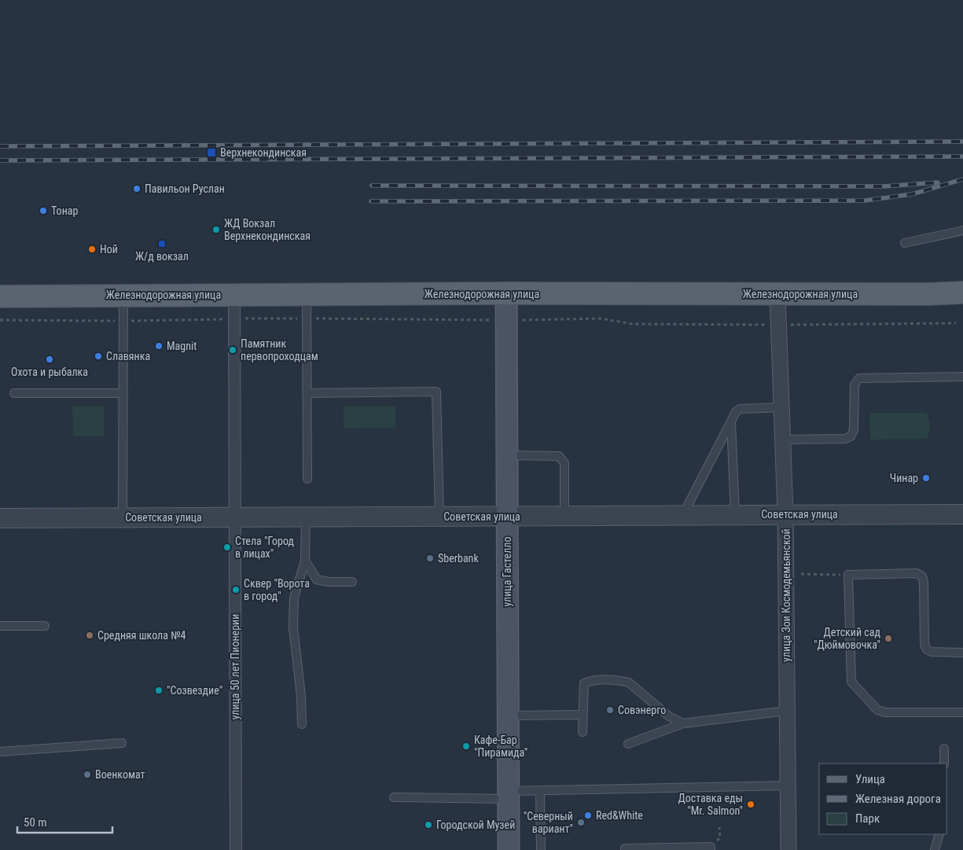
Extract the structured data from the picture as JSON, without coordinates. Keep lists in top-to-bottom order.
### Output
{
  "streets": {
    "main road": ["Железнодорожная улица", "улица Гастелло"],
    "street": ["Советская улица", "улица Зои Космодемьянской", "улица 50 лет Пионерии"]
  },
  "crossings": [
    ["Железнодорожная улица", "улица Гастелло"],
    ["Железнодорожная улица", "улица Зои Космодемьянской"],
    ["Железнодорожная улица", "улица 50 лет Пионерии"],
    ["Советская улица", "улица Гастелло"],
    ["Советская улица", "улица Зои Космодемьянской"],
    ["Советская улица", "улица 50 лет Пионерии"]
  ],
  "places": {
    "transit": ["Верхнекондинская", "Ж/д вокзал"],
    "other": [
      "Павильон Руслан",
      "Тонар",
      "ЖД Вокзал Верхнекондинская",
      "Ной",
      "Magnit",
      "Памятник первопроходцам",
      "Славянка",
      "Охота и рыбалка",
      "Чинар",
      "Стела \"Город в лицах\"",
      "Sberbank",
      "Сквер \"Ворота в город\"",
      "Средняя школа №4",
      "Детский сад \"Дюймовочка\"",
      "\"Созвездие\"",
      "Совэнерго",
      "Кафе-Бар \"Пирамида\"",
      "Военкомат",
      "Доставка еды \"Mr. Salmon\"",
      "Red&White",
      "\"Северный вариант\"",
      "Городской Музей"
    ]
  },
  "legend": ["Улица", "Железная дорога", "Парк"],
  "scale_bar": "50 m"
}
